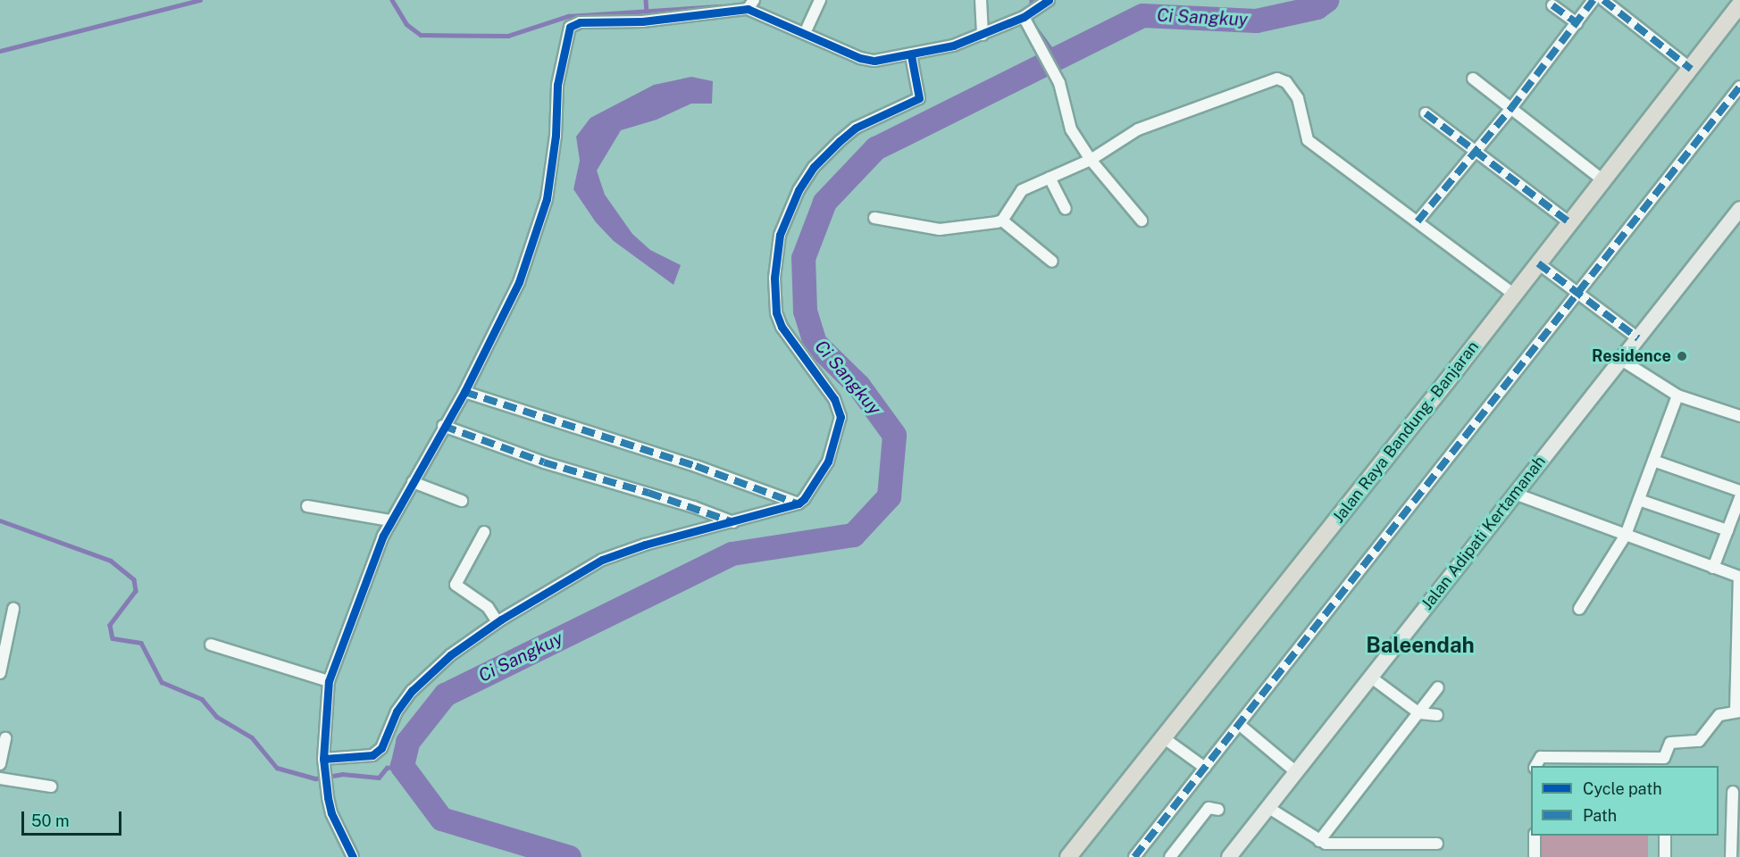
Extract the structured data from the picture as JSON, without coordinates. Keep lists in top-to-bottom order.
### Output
{
  "streets": {
    "main road": ["Jalan Raya Bandung - Banjaran", "Jalan Adipati Kertamanah"]
  },
  "districts": ["Baleendah"],
  "water": ["Ci Sangkuy"],
  "places": ["Residence"],
  "legend": ["Cycle path", "Path"],
  "scale_bar": "50 m"
}
